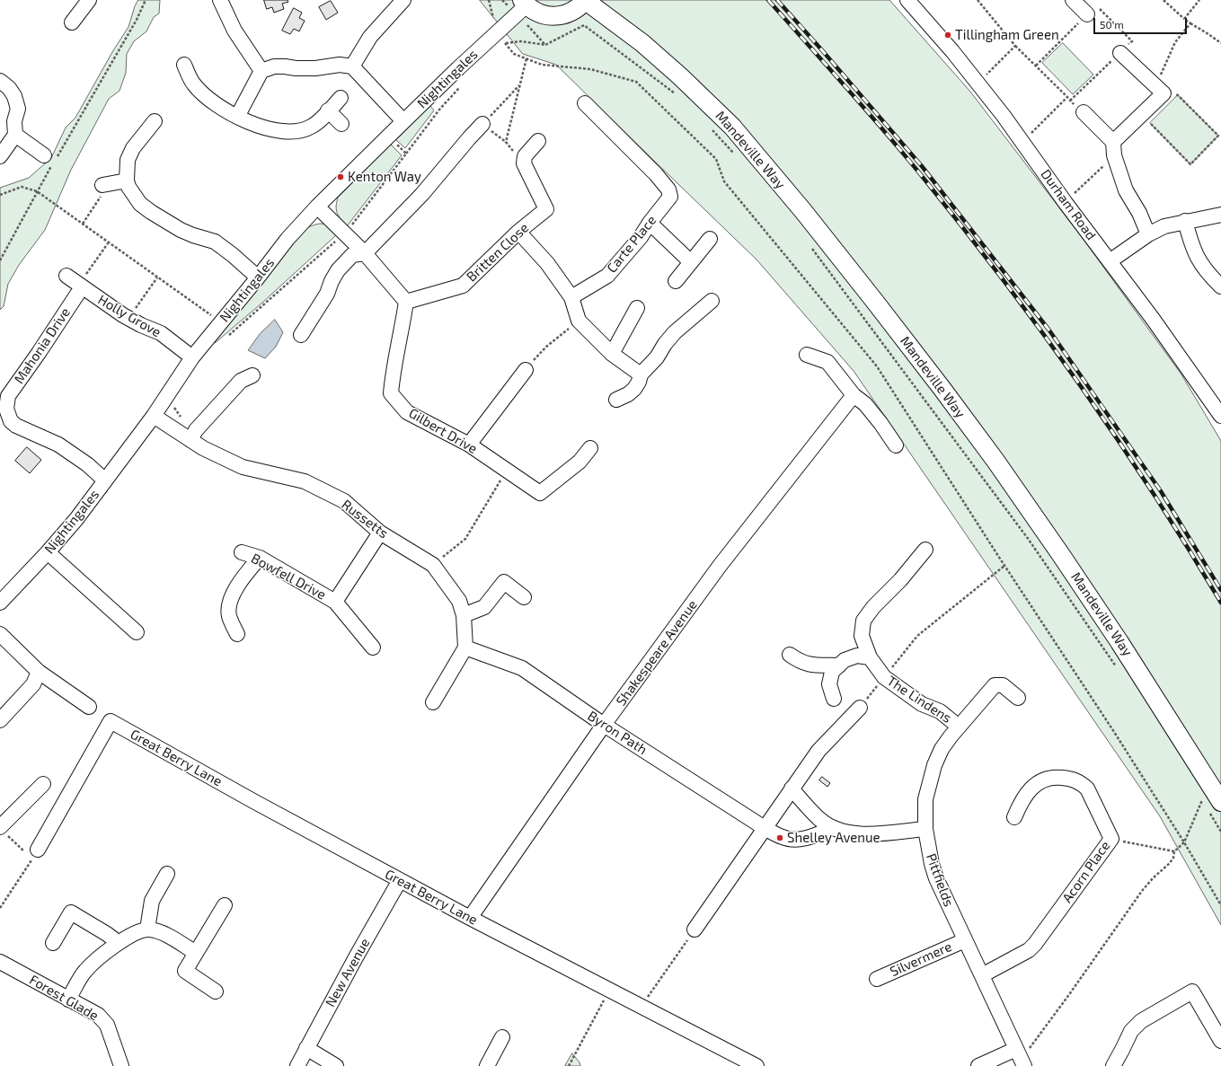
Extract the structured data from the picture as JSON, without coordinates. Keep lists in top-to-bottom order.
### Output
{
  "streets": {
    "main road": ["Mandeville Way"],
    "street": [
      "Nightingales",
      "Durham Road",
      "Carte Place",
      "Britten Close",
      "Holly Grove",
      "Mahonia Drive",
      "Gilbert Drive",
      "Russetts",
      "Bowfell Drive",
      "Shakespeare Avenue",
      "The Lindens",
      "Byron Path",
      "Great Berry Lane",
      "Acorn Place",
      "Pittfields",
      "Silvermere",
      "New Avenue",
      "Forest Glade"
    ]
  },
  "crossings": [
    ["Nightingales", "Mandeville Way"],
    ["Nightingales", "Holly Grove"],
    ["Nightingales", "Mahonia Drive"],
    ["Nightingales", "Russetts"],
    ["Britten Close", "Gilbert Drive"],
    ["Holly Grove", "Mahonia Drive"],
    ["Russetts", "Bowfell Drive"],
    ["Russetts", "Byron Path"],
    ["Shakespeare Avenue", "Byron Path"],
    ["Shakespeare Avenue", "Great Berry Lane"],
    ["The Lindens", "Pittfields"],
    ["Great Berry Lane", "New Avenue"],
    ["Acorn Place", "Pittfields"],
    ["Pittfields", "Silvermere"]
  ],
  "places": ["Tillingham Green", "Kenton Way", "Shelley Avenue"],
  "scale_bar": "50 m"
}
